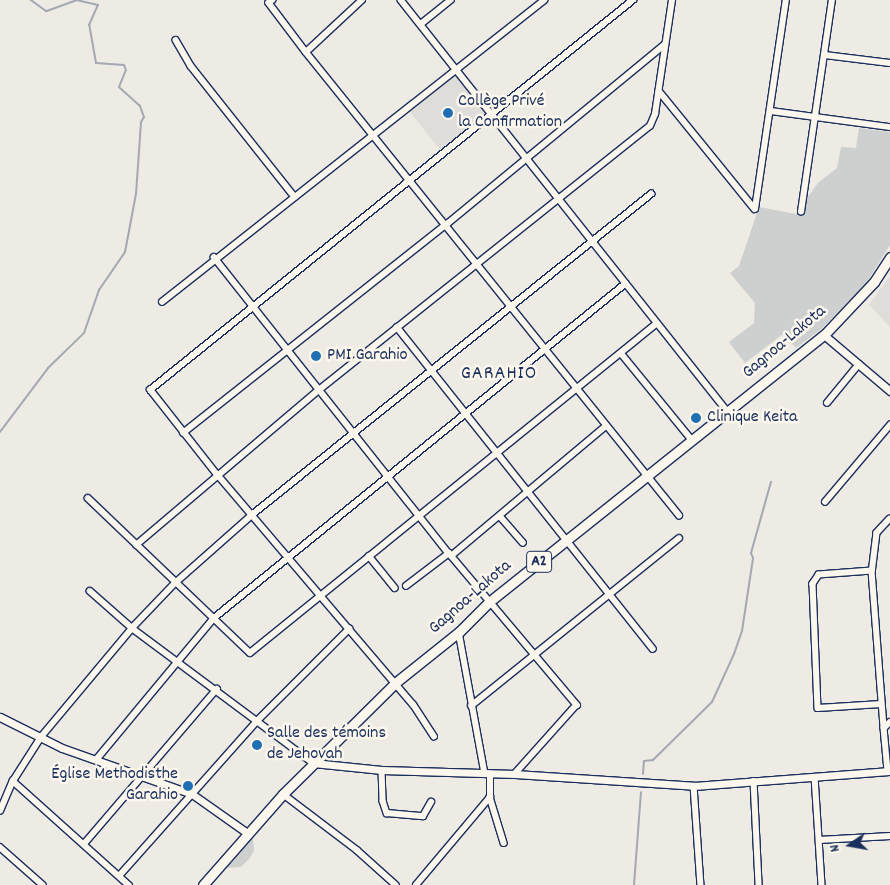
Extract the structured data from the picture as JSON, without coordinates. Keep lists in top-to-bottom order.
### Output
{
  "streets": {
    "main road": ["Gagnoa-Lakota", "A2"]
  },
  "districts": ["GARAHIO"],
  "places": [
    "Collège Privé la Confirmation",
    "PMI Garahio",
    "Clinique Keita",
    "Salle des témoins de Jehovah",
    "Église Methodisthe Garahio"
  ],
  "north": "left"
}
